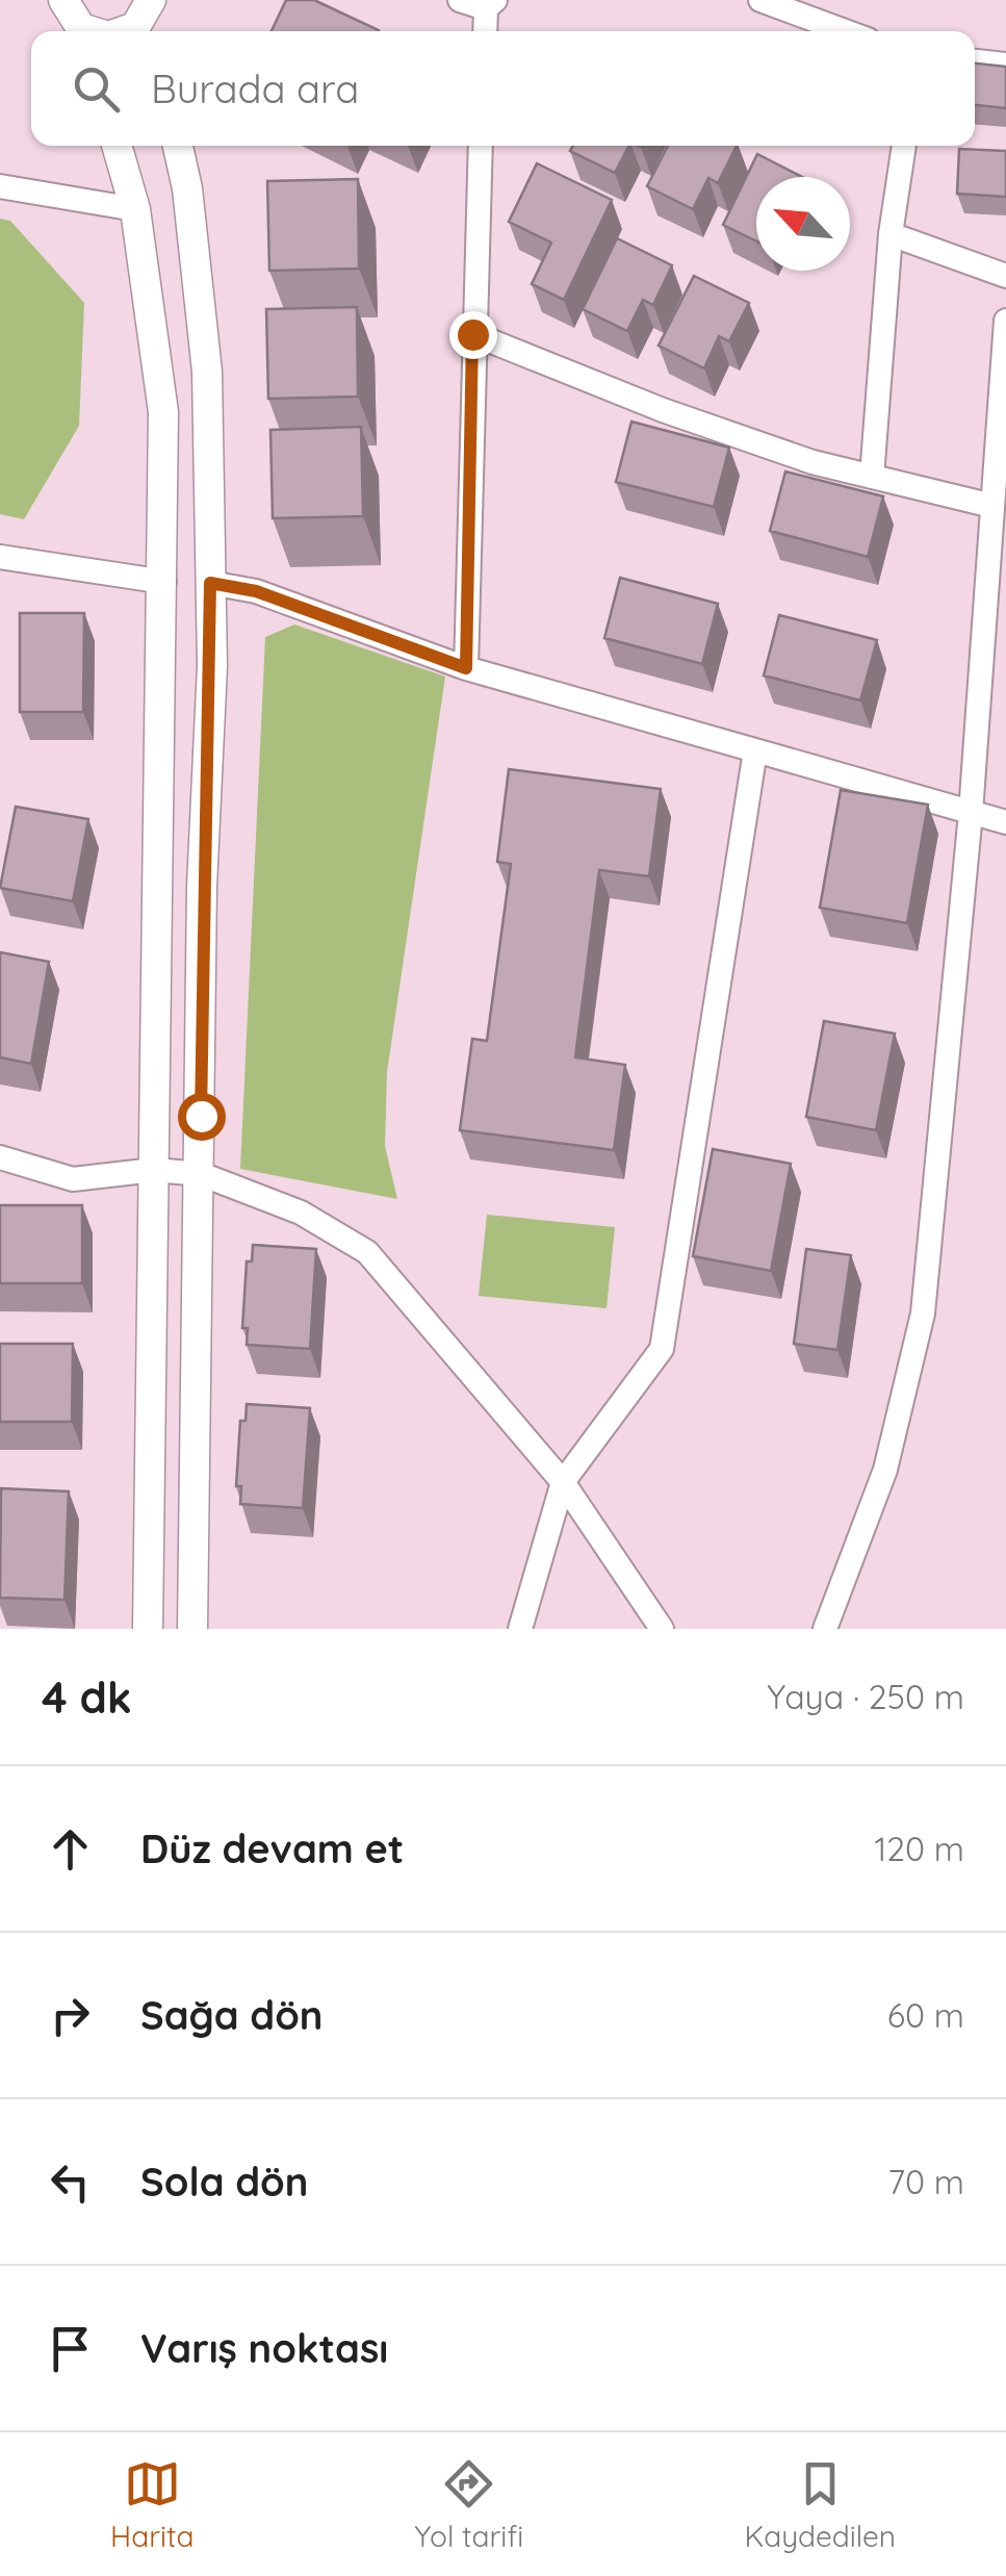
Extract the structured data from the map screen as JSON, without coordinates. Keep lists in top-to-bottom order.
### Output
{
  "north": "top left",
  "page": {
    "search": "Burada ara",
    "heading": ["4 dk", "Yaya · 250 m"],
    "list": [
      ["Düz devam et", "120 m"],
      ["Sağa dön", "60 m"],
      ["Sola dön", "70 m"],
      "Varış noktası"
    ],
    "nav": ["Harita", "Yol tarifi", "Kaydedilen"]
  }
}
